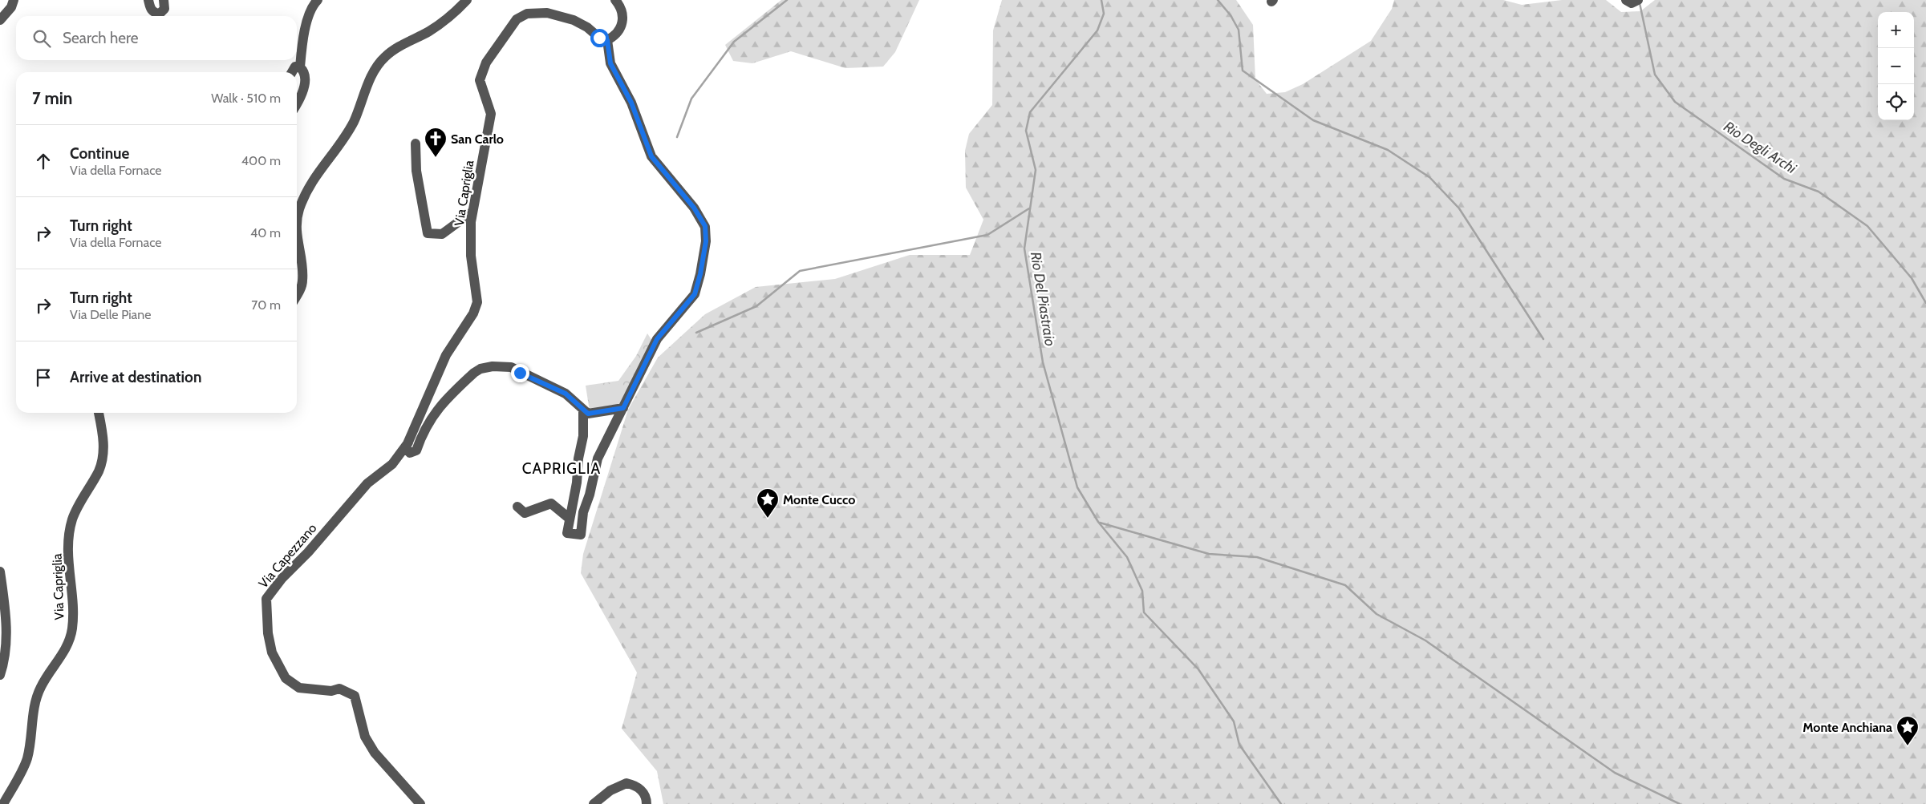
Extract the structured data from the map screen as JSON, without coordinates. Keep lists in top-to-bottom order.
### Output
{
  "streets": {
    "street": ["Via Capriglia", "Via Capezzano"]
  },
  "crossings": [
    ["Via Capriglia", "Via Capezzano"]
  ],
  "districts": ["CAPRIGLIA"],
  "water": ["Rio Degli Archi", "Rio Del Piastraio"],
  "places": {
    "church": ["San Carlo"],
    "place": ["Monte Cucco", "Monte Anchiana"]
  },
  "page": {
    "map_buttons": ["+", "−"],
    "search": "Search here",
    "heading": ["7 min", "Walk · 510 m"],
    "list": [
      ["Continue", "Via della Fornace", "400 m"],
      ["Turn right", "Via della Fornace", "40 m"],
      ["Turn right", "Via Delle Piane", "70 m"],
      "Arrive at destination"
    ]
  }
}
